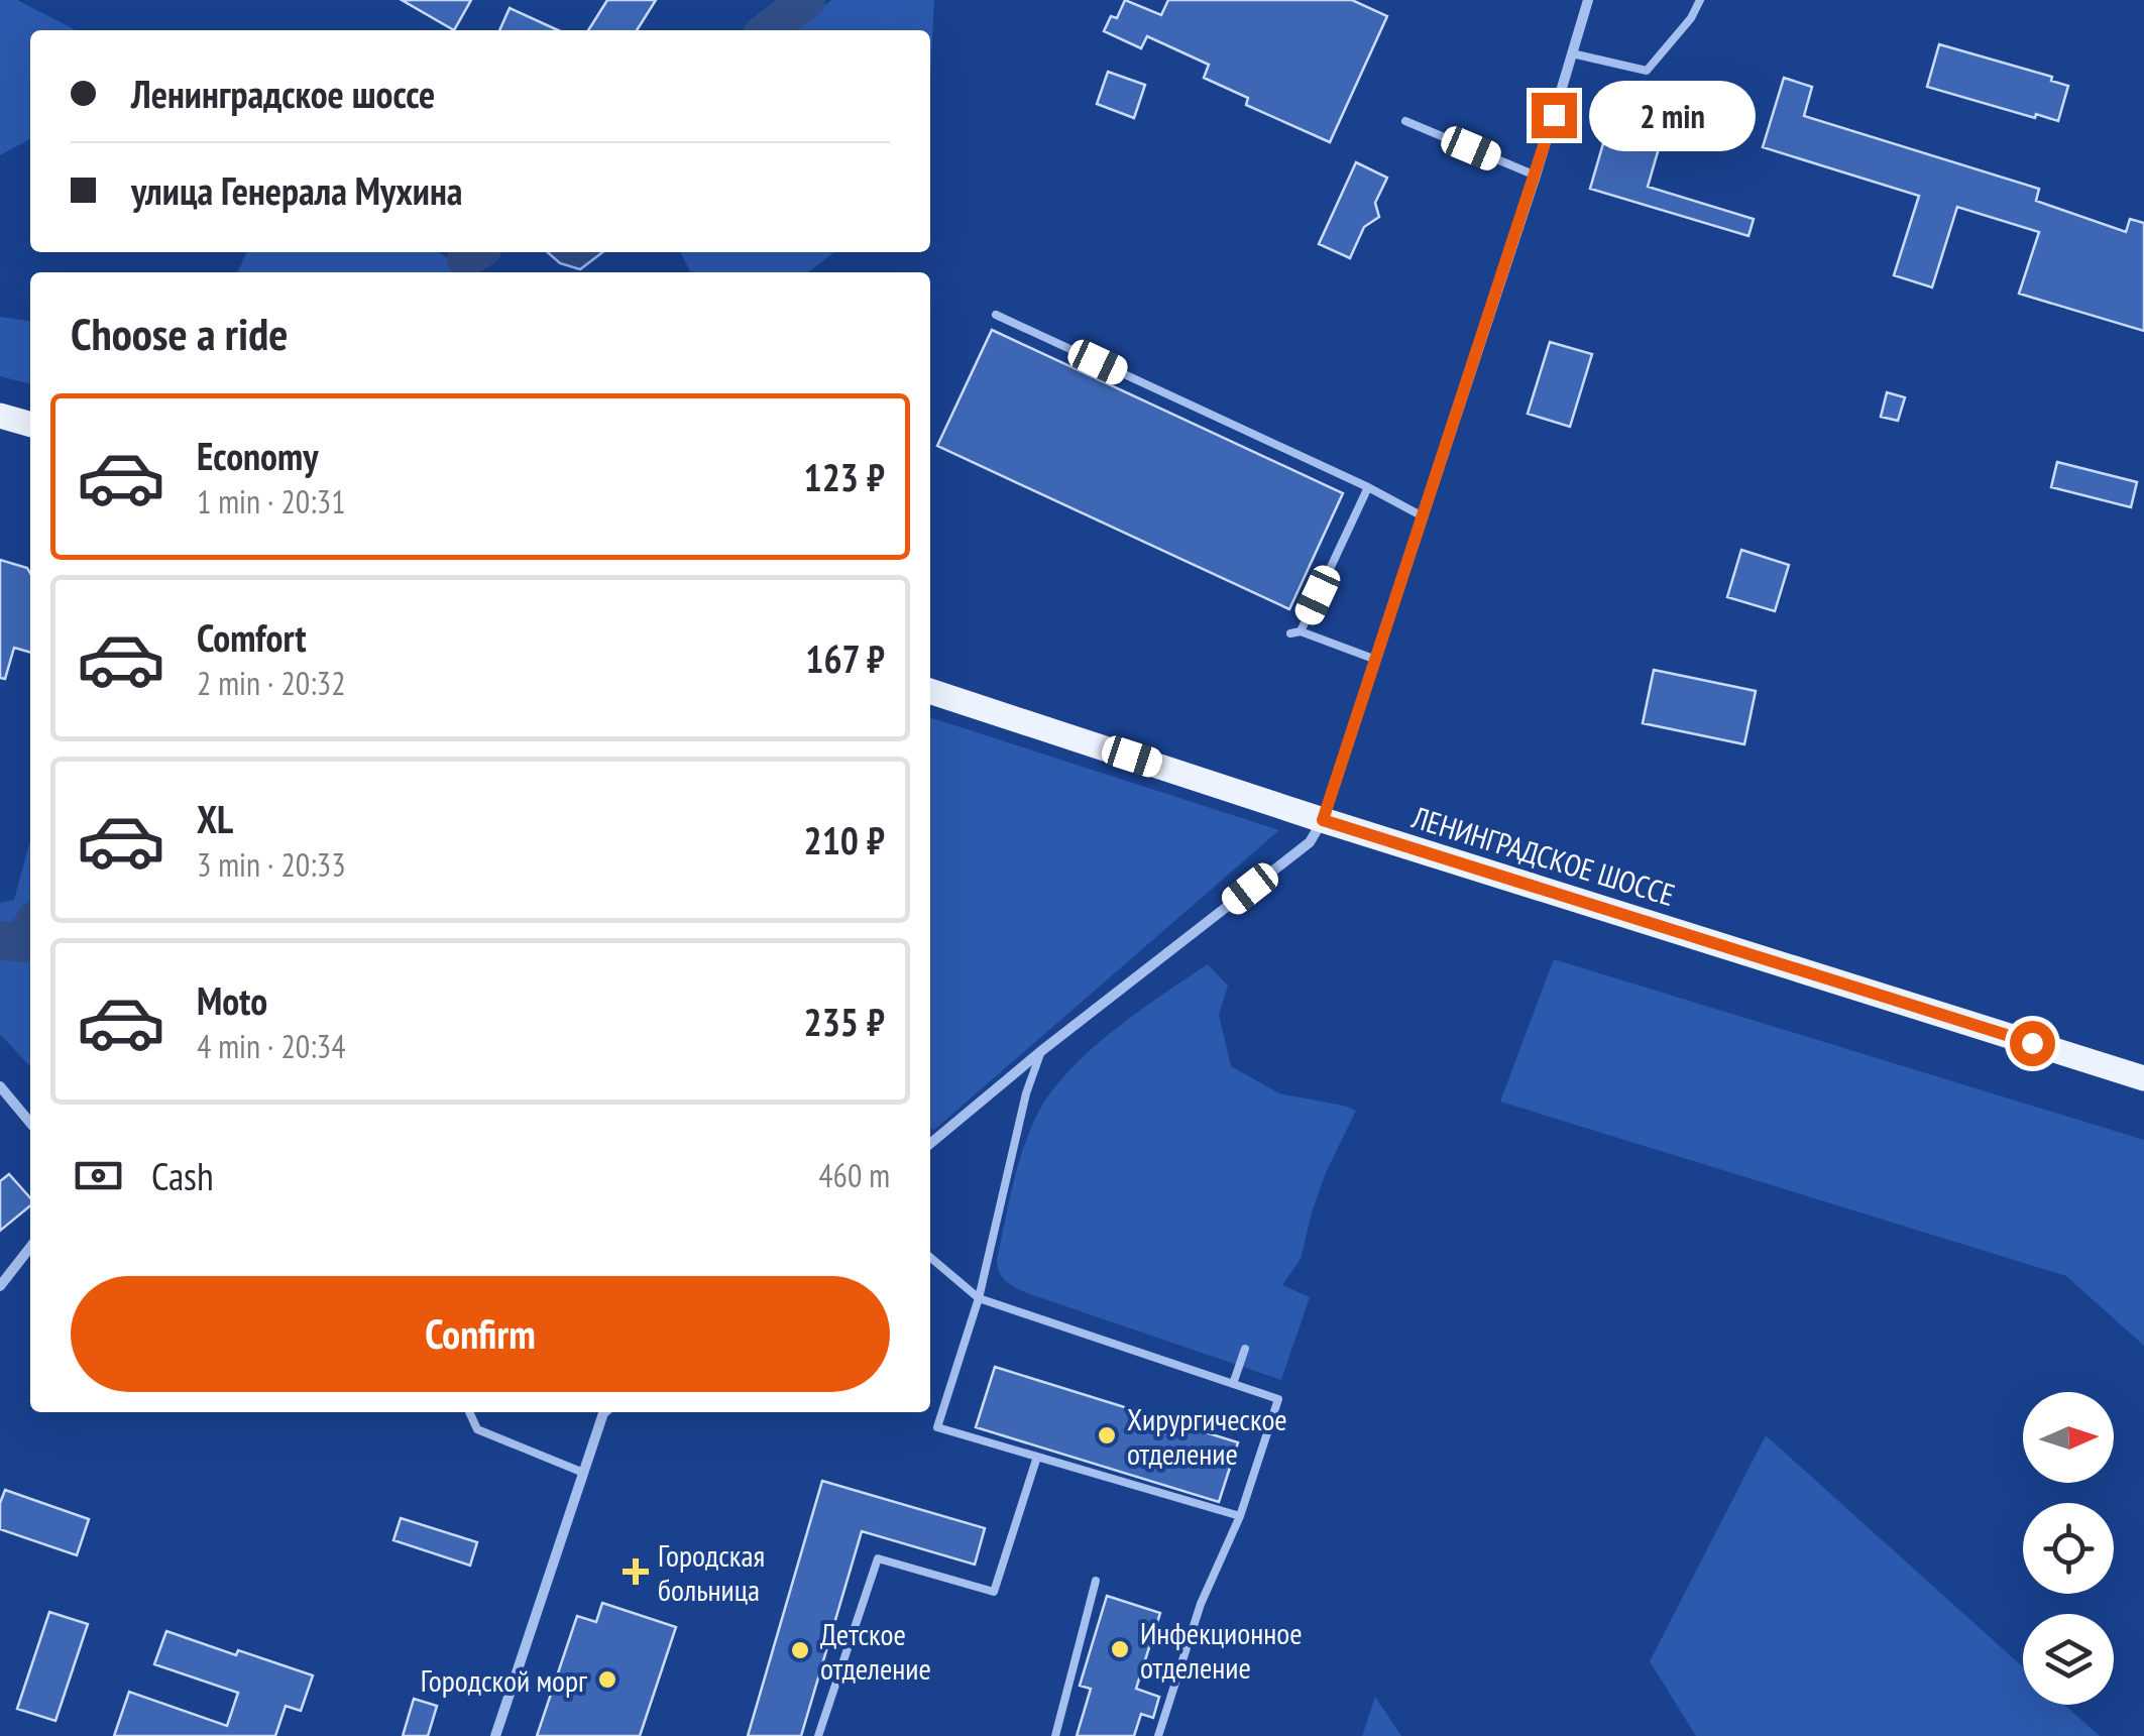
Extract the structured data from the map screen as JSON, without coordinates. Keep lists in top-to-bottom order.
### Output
{
  "streets": {
    "main road": ["ЛЕНИНГРАДСКОЕ ШОССЕ"]
  },
  "places": {
    "other": [
      "Хирургическое отделение",
      "Инфекционное отделение",
      "Детское отделение",
      "Городской морг"
    ],
    "health": ["Городская больница"]
  },
  "north": "right",
  "page": {
    "banner": ["Ленинградское шоссе", "улица Генерала Мухина"],
    "bubble": "2 min",
    "heading": "Choose a ride",
    "list": [
      {
        "name": "Economy",
        "note": "1 min · 20:31",
        "value": "123 ₽"
      },
      {
        "name": "Comfort",
        "note": "2 min · 20:32",
        "value": "167 ₽"
      },
      {
        "name": "XL",
        "note": "3 min · 20:33",
        "value": "210 ₽"
      },
      {
        "name": "Moto",
        "note": "4 min · 20:34",
        "value": "235 ₽"
      }
    ],
    "pay": ["Cash", "460 m"],
    "buttons": "Confirm"
  }
}
